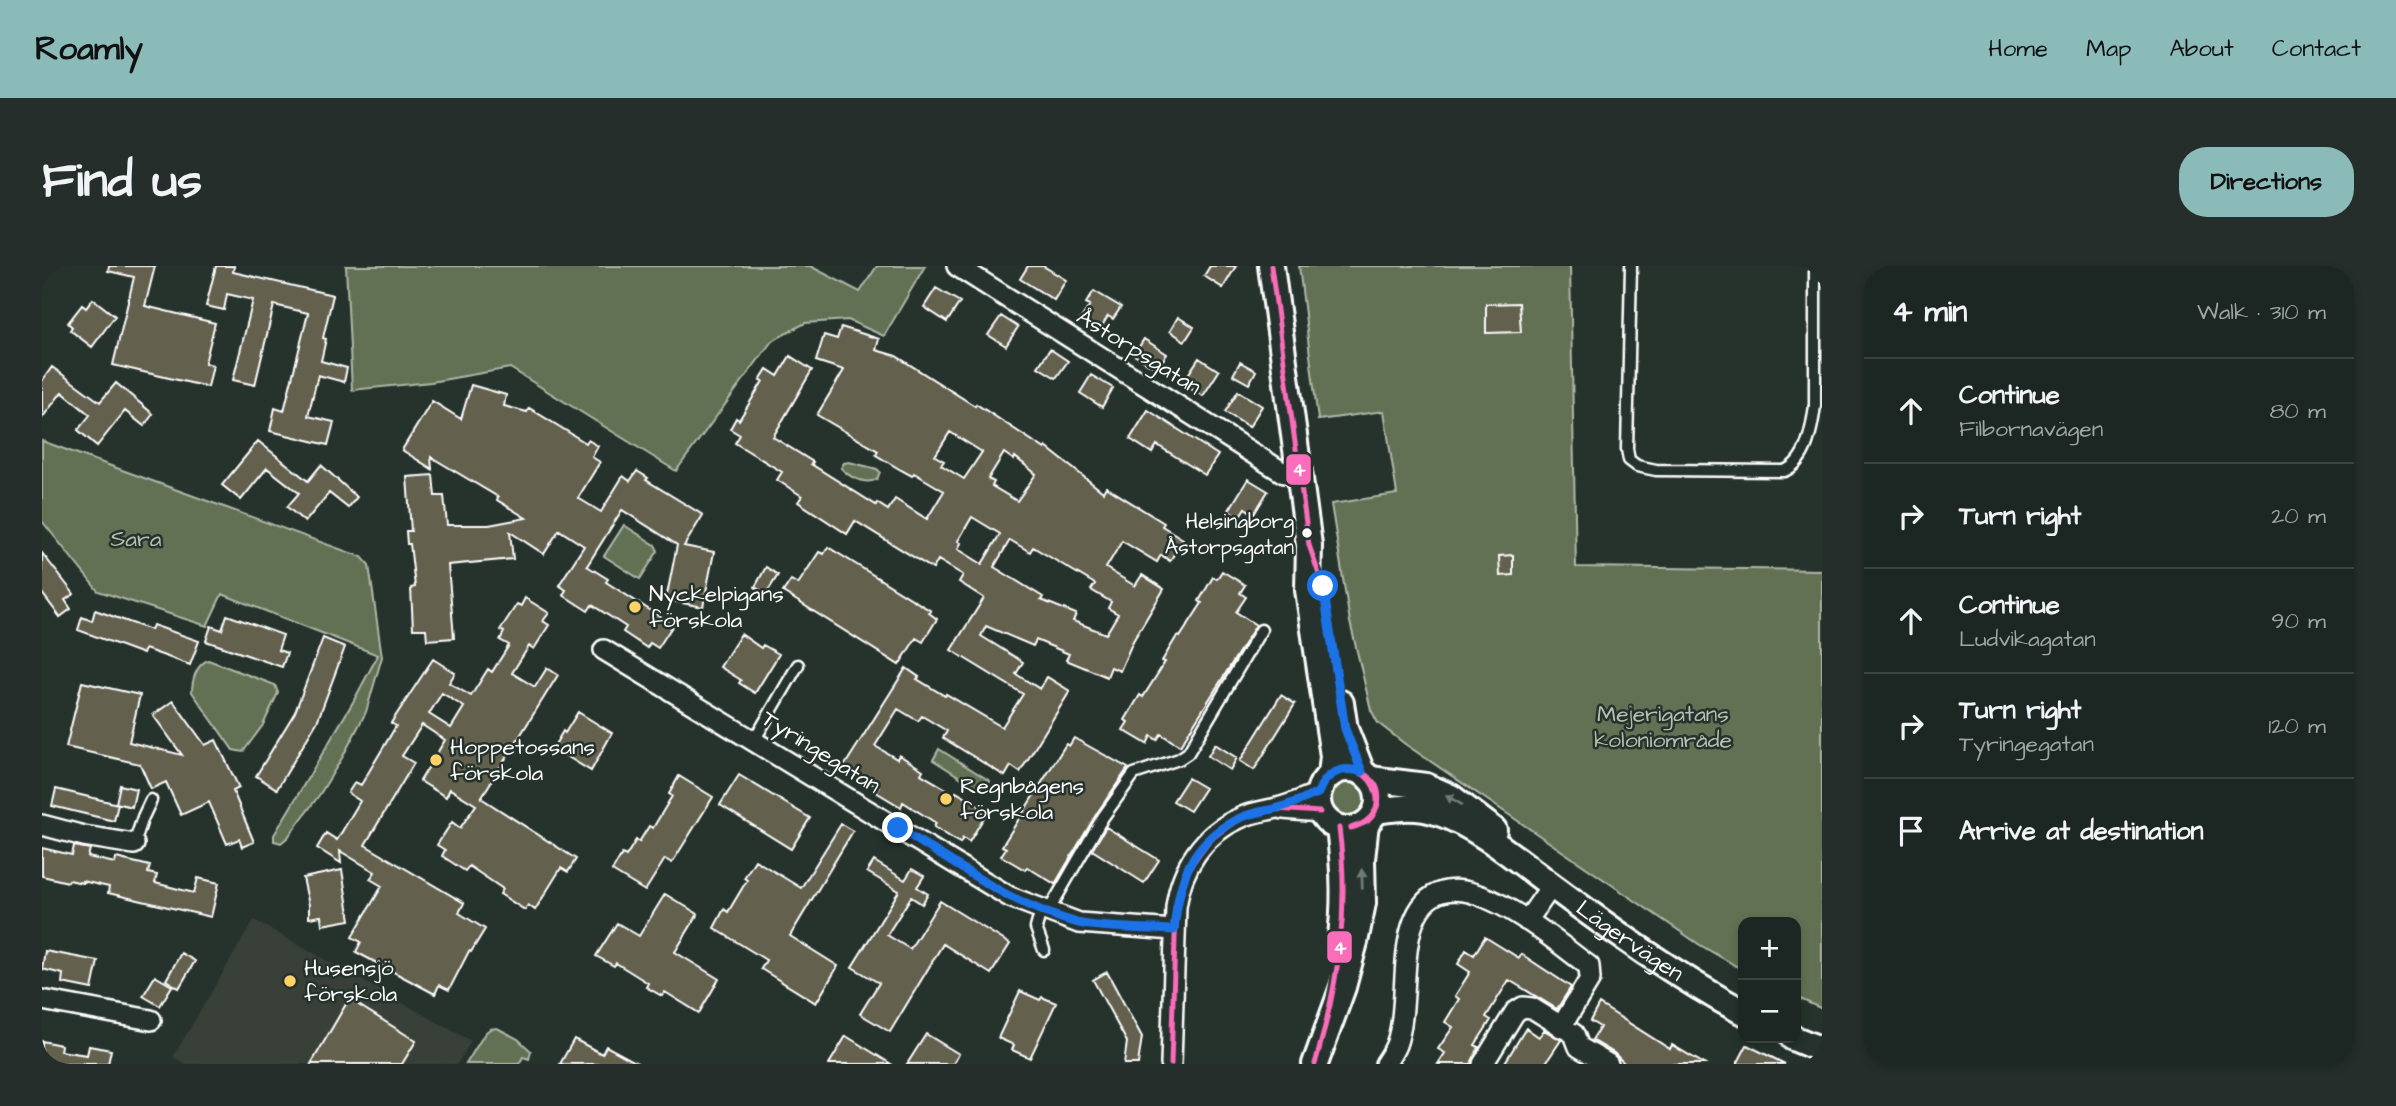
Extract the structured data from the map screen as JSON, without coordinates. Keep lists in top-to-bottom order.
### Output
{
  "streets": {
    "street": ["Åstorpsgatan", "Tyringegatan", "Lägervägen"]
  },
  "parks": ["Sara", "Mejerigatans koloniområde"],
  "places": [
    "Helsingborg Åstorpsgatan",
    "Nyckelpigans förskola",
    "Hoppetossans förskola",
    "Regnbågens förskola",
    "Husensjö förskola"
  ],
  "lines": ["transit line 4"],
  "page": {
    "header": "Roamly",
    "nav": [
      "Home",
      "Map",
      "About",
      "Contact"
    ],
    "buttons": "Directions",
    "title": "Find us",
    "heading": ["4 min", "Walk · 310 m"],
    "list": [
      ["Continue", "Filbornavägen", "80 m"],
      ["Turn right", "20 m"],
      ["Continue", "Ludvikagatan", "90 m"],
      ["Turn right", "Tyringegatan", "120 m"],
      "Arrive at destination"
    ],
    "map_buttons": ["+", "−"]
  }
}
